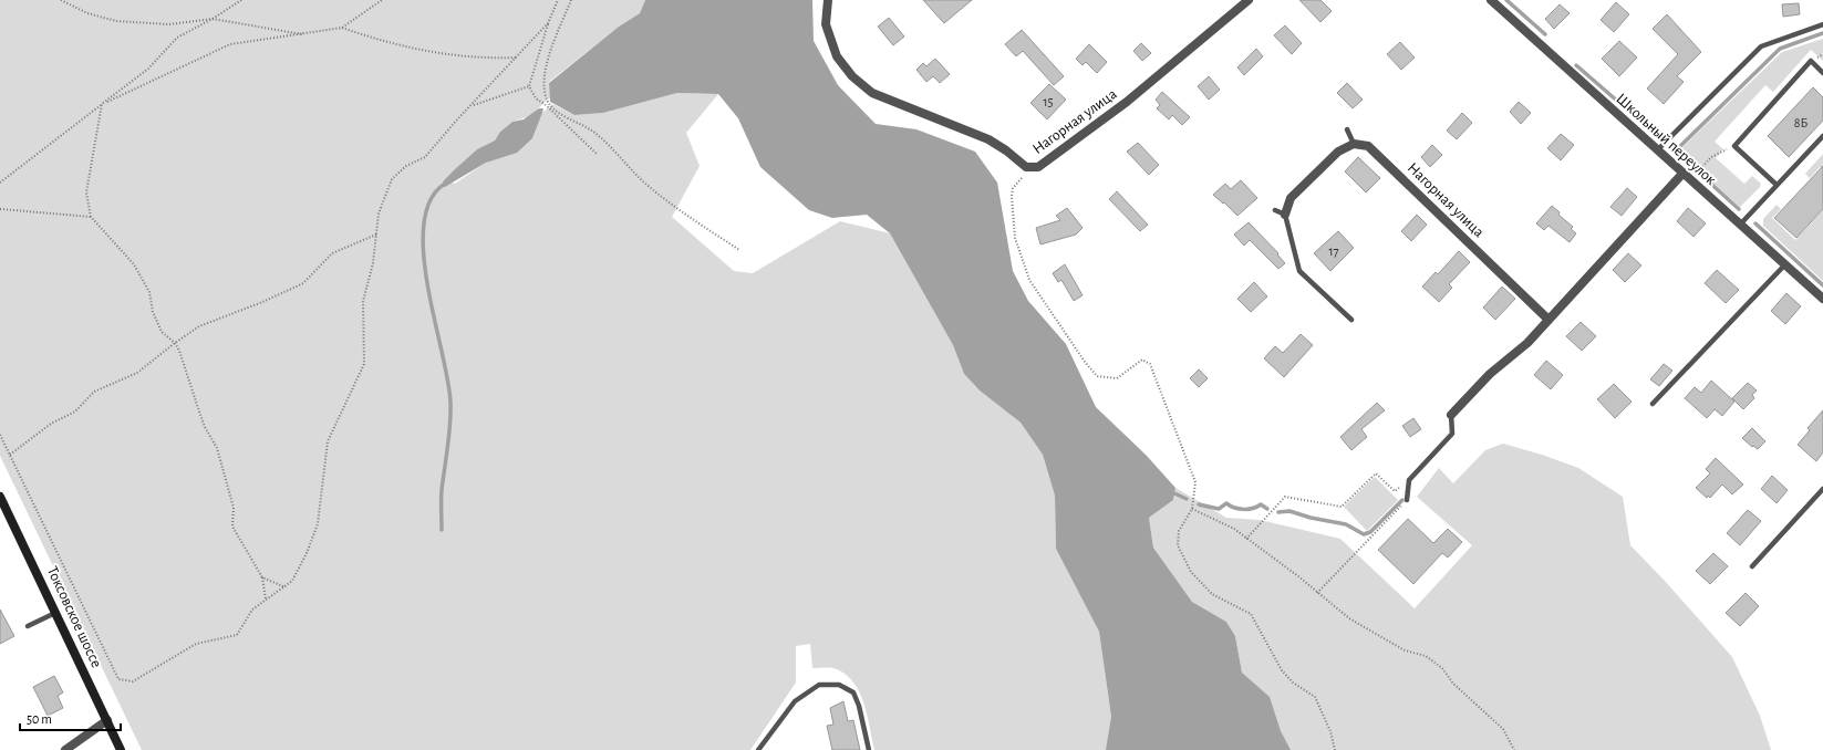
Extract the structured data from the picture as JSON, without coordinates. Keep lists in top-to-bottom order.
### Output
{
  "streets": {
    "main road": ["Токсовское шоссе"],
    "street": ["Нагорная улица", "Школьный переулок"]
  },
  "house_numbers": ["15", "8Б", "17"],
  "scale_bar": "50 m"
}
